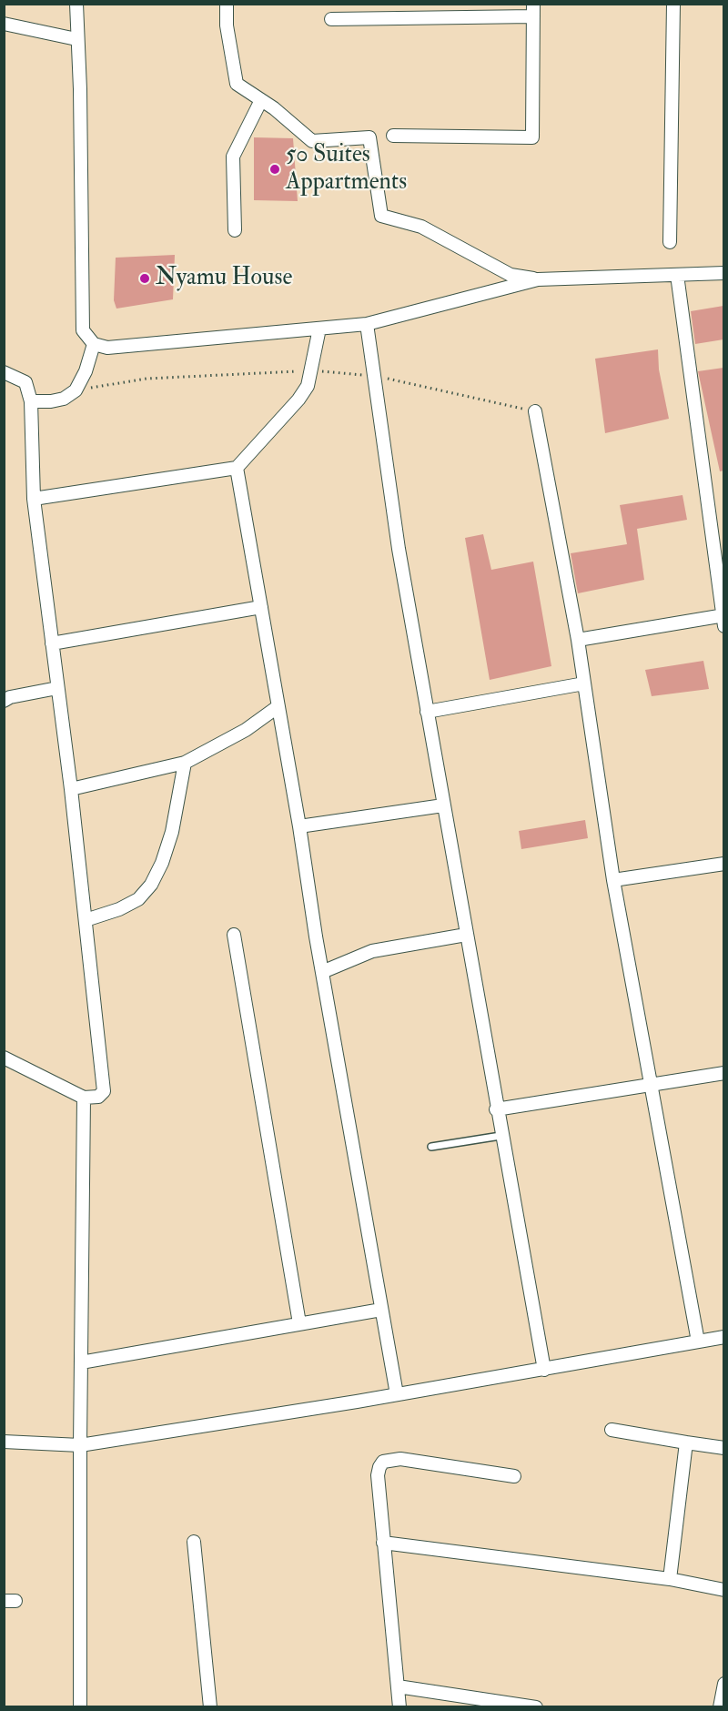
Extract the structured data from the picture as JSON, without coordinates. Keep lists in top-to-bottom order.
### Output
{
  "places": ["50 Suites Appartments", "Nyamu House"]
}
